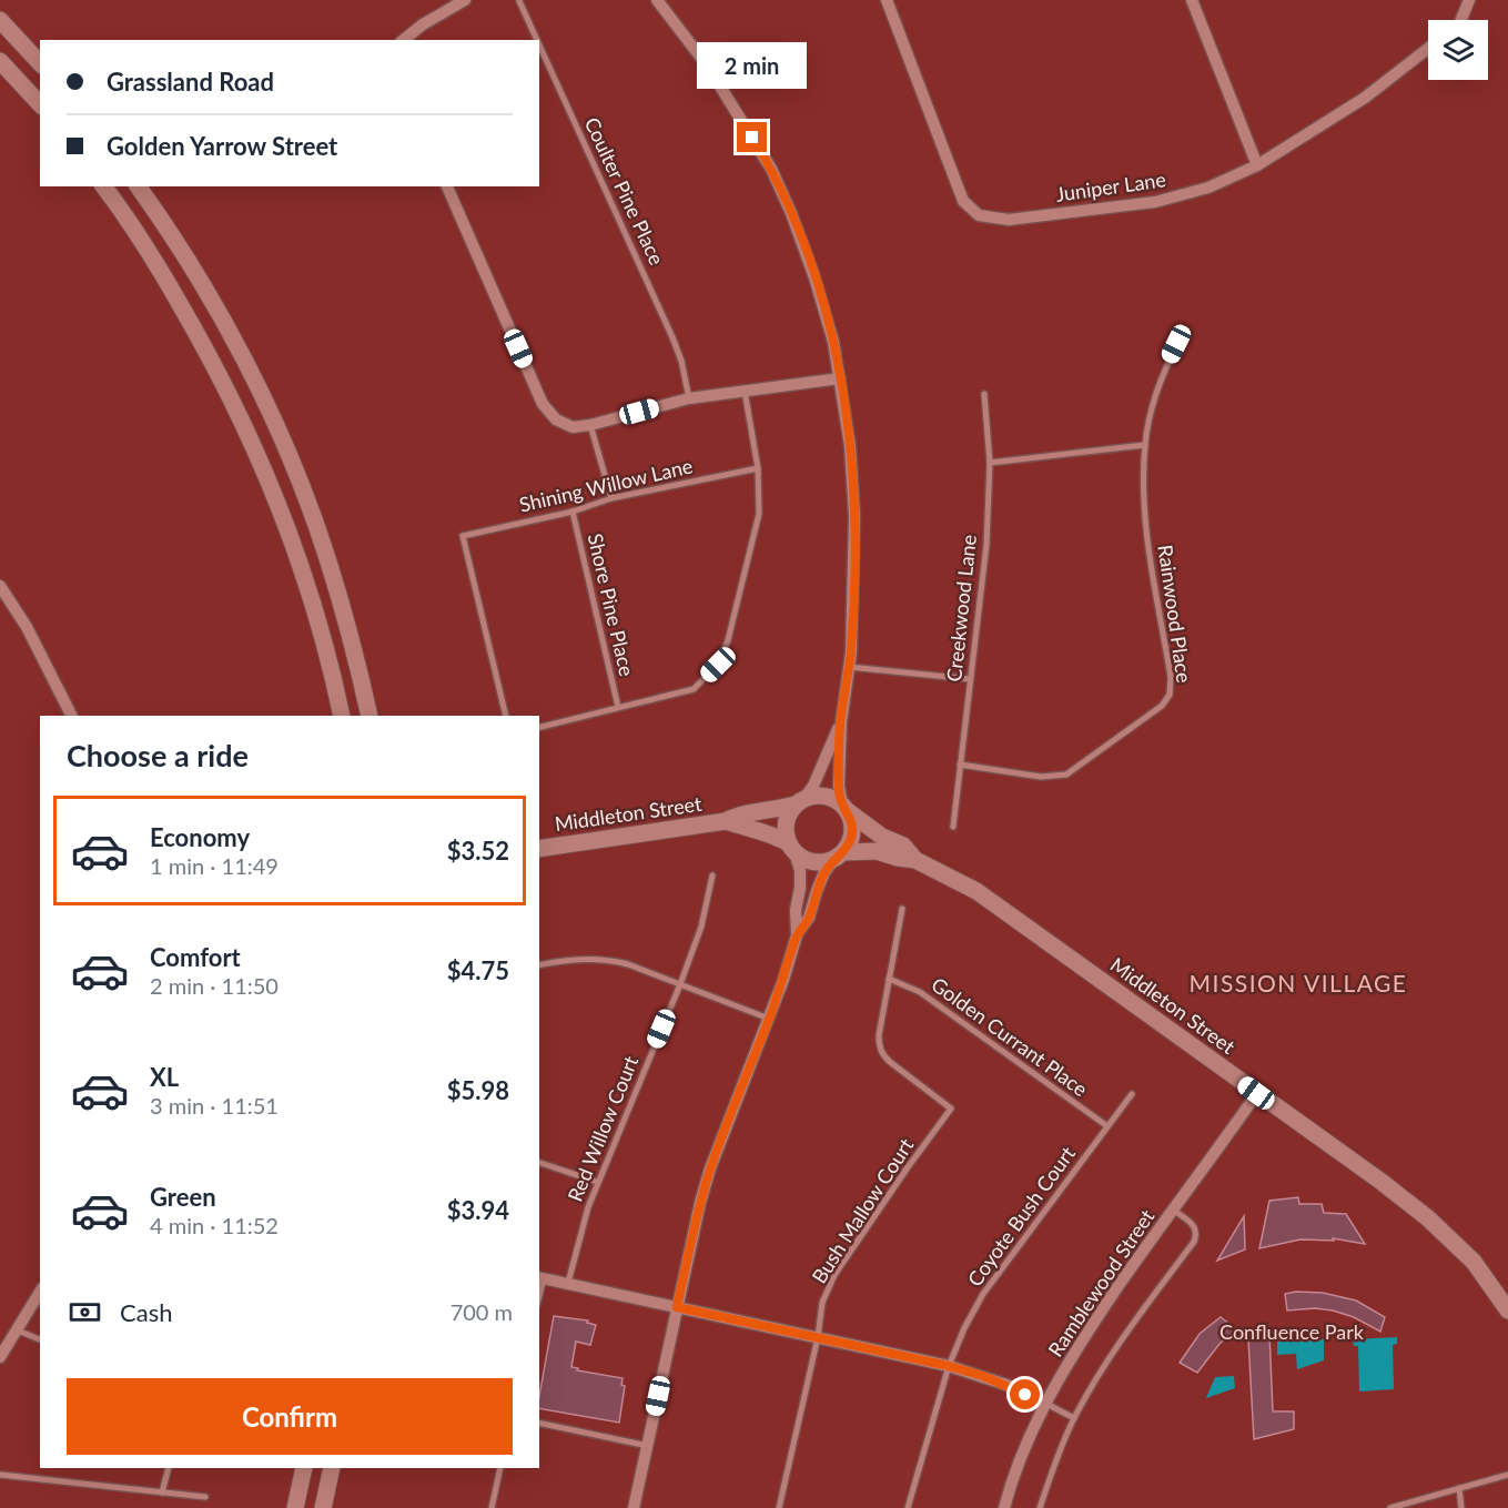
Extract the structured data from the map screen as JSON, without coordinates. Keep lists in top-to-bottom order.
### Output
{
  "streets": {
    "street": ["Juniper Lane", "Middleton Street", "Ramblewood Street"],
    "lane": [
      "Coulter Pine Place",
      "Shining Willow Lane",
      "Shore Pine Place",
      "Creekwood Lane",
      "Rainwood Place",
      "Golden Currant Place",
      "Red Willow Court",
      "Bush Mallow Court",
      "Coyote Bush Court"
    ]
  },
  "crossings": [
    ["Shining Willow Lane", "Shore Pine Place"],
    ["Creekwood Lane", "Rainwood Place"],
    ["Middleton Street", "Ramblewood Street"],
    ["Golden Currant Place", "Bush Mallow Court"],
    ["Golden Currant Place", "Coyote Bush Court"]
  ],
  "districts": ["MISSION VILLAGE"],
  "parks": ["Confluence Park"],
  "page": {
    "banner": ["Grassland Road", "Golden Yarrow Street"],
    "bubble": "2 min",
    "heading": "Choose a ride",
    "list": [
      {
        "name": "Economy",
        "note": "1 min · 11:49",
        "value": "$3.52"
      },
      {
        "name": "Comfort",
        "note": "2 min · 11:50",
        "value": "$4.75"
      },
      {
        "name": "XL",
        "note": "3 min · 11:51",
        "value": "$5.98"
      },
      {
        "name": "Green",
        "note": "4 min · 11:52",
        "value": "$3.94"
      }
    ],
    "pay": ["Cash", "700 m"],
    "buttons": "Confirm"
  }
}
